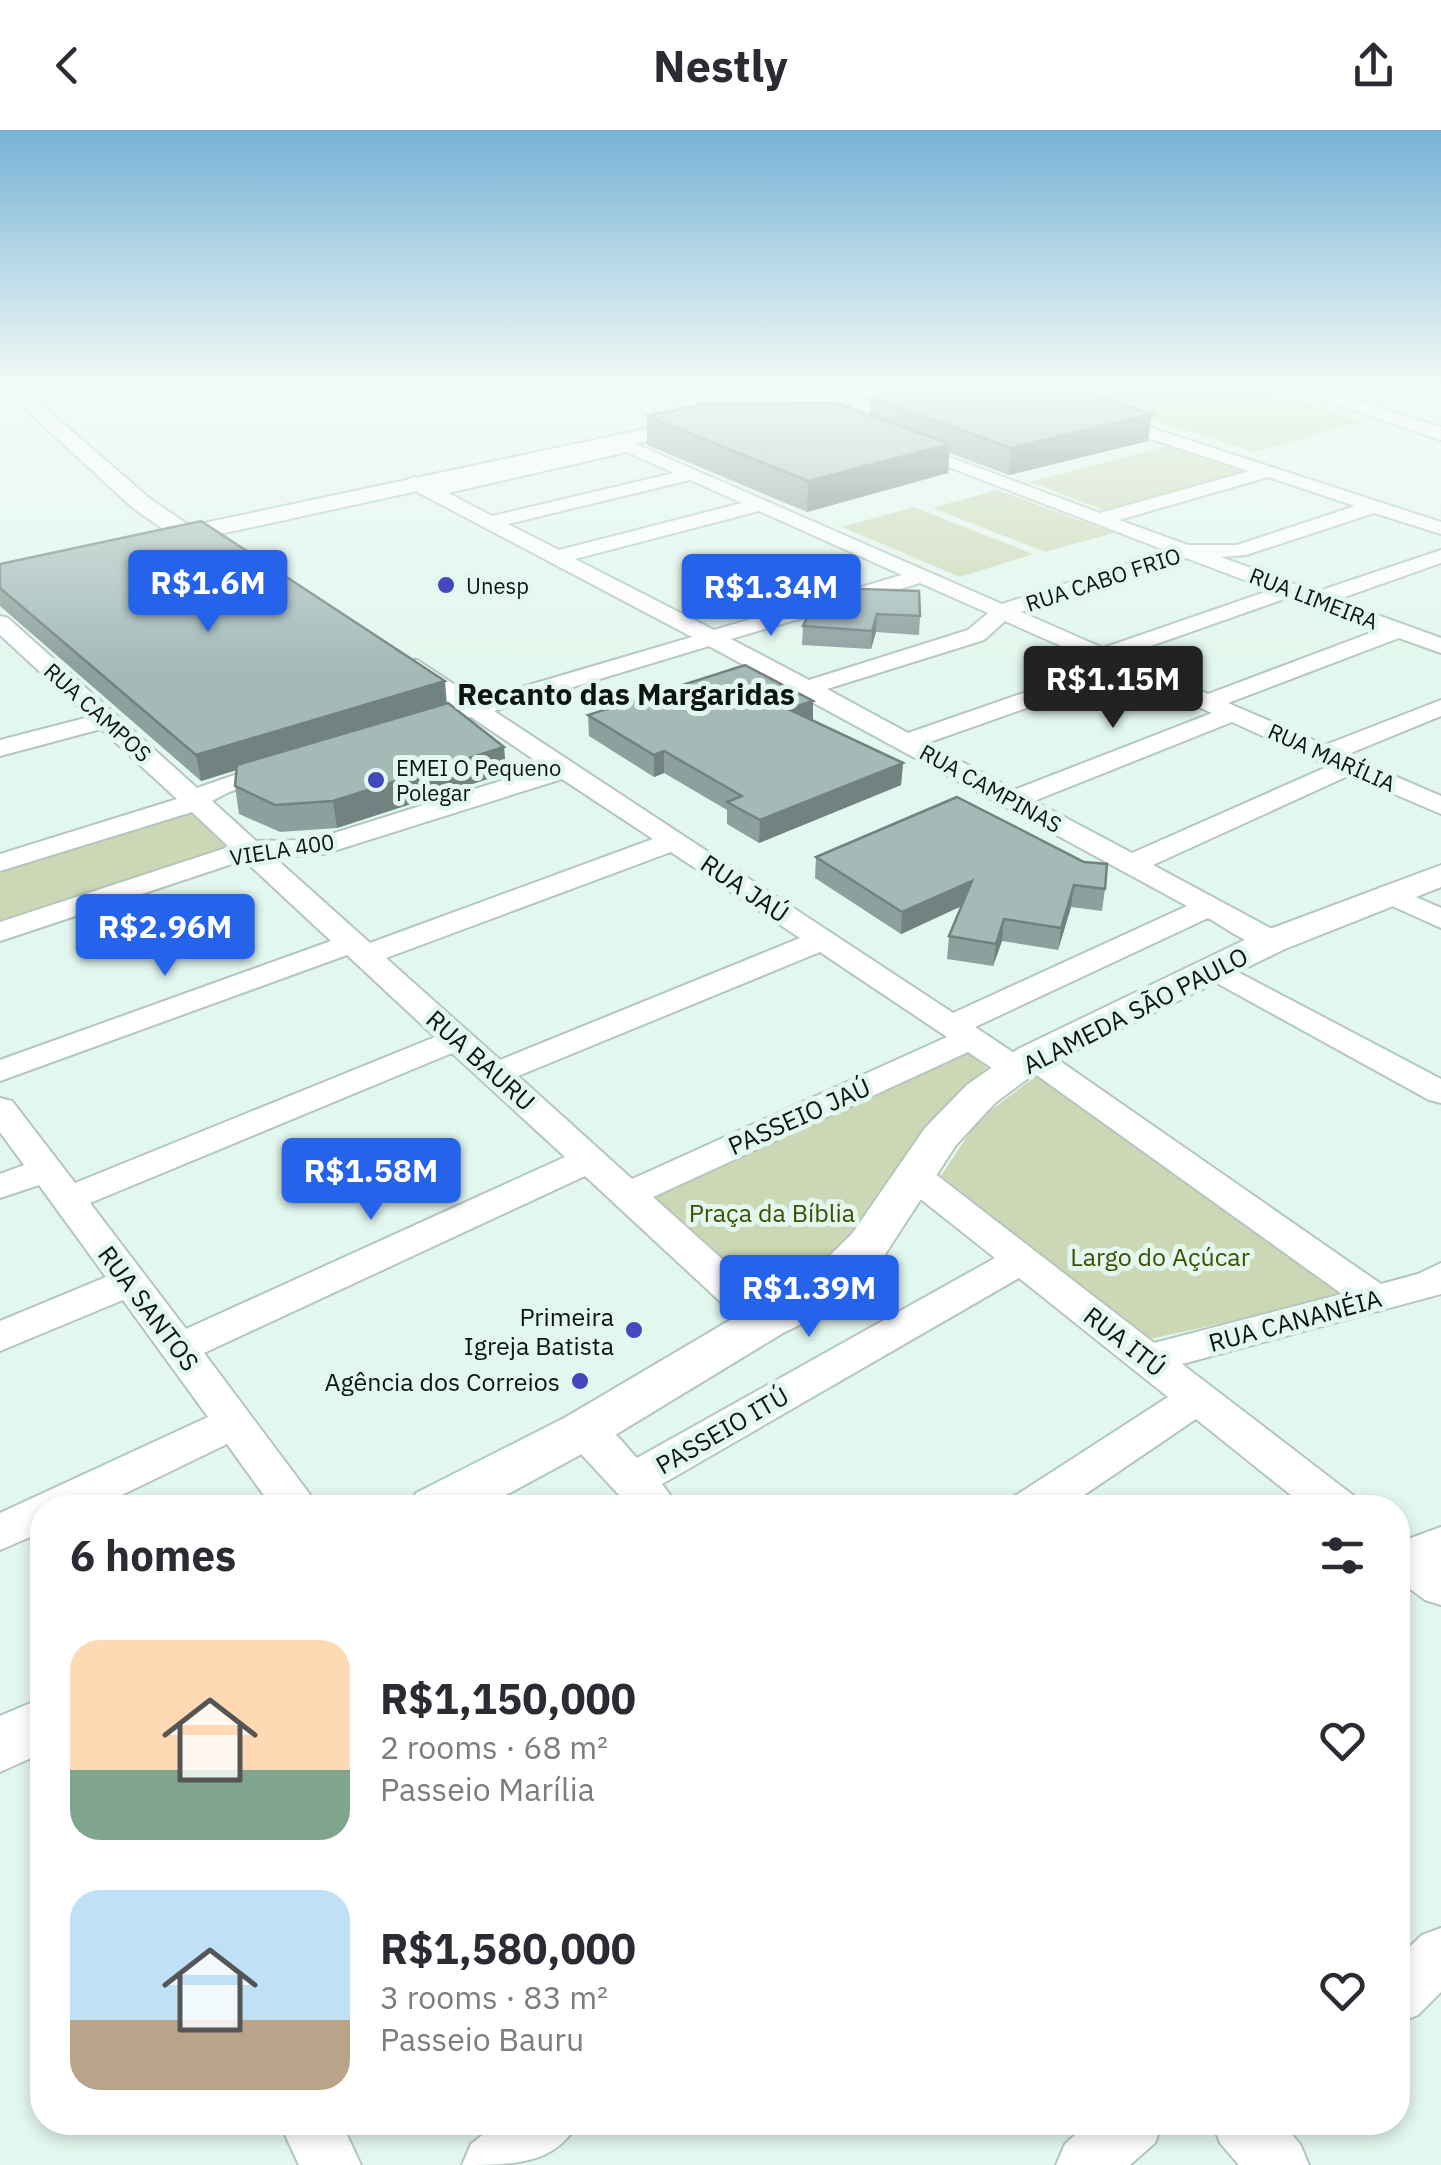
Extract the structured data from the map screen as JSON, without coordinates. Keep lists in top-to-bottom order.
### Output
{
  "streets": {
    "street": [
      "RUA CABO FRIO",
      "RUA LIMEIRA",
      "RUA CAMPOS",
      "RUA MARÍLIA",
      "RUA CAMPINAS",
      "VIELA 400",
      "RUA JAÚ",
      "ALAMEDA SÃO PAULO",
      "RUA BAURU",
      "PASSEIO JAÚ",
      "RUA SANTOS",
      "RUA CANANÉIA",
      "RUA ITÚ",
      "PASSEIO ITÚ"
    ]
  },
  "crossings": [
    ["RUA CABO FRIO", "RUA LIMEIRA"],
    ["RUA CABO FRIO", "RUA MARÍLIA"],
    ["RUA CABO FRIO", "RUA CAMPINAS"],
    ["RUA CAMPOS", "RUA BAURU"],
    ["RUA CAMPINAS", "ALAMEDA SÃO PAULO"],
    ["RUA CAMPINAS", "PASSEIO JAÚ"],
    ["VIELA 400", "RUA JAÚ"],
    ["VIELA 400", "RUA BAURU"],
    ["RUA JAÚ", "ALAMEDA SÃO PAULO"],
    ["RUA JAÚ", "PASSEIO JAÚ"],
    ["RUA JAÚ", "RUA CANANÉIA"],
    ["ALAMEDA SÃO PAULO", "RUA BAURU"],
    ["ALAMEDA SÃO PAULO", "RUA ITÚ"],
    ["RUA BAURU", "PASSEIO JAÚ"],
    ["RUA CANANÉIA", "RUA ITÚ"],
    ["RUA ITÚ", "PASSEIO ITÚ"]
  ],
  "districts": ["Recanto das Margaridas"],
  "parks": ["Praça da Bíblia", "Largo do Açúcar"],
  "places": [
    "Unesp",
    "EMEI O Pequeno Polegar",
    "Primeira Igreja Batista",
    "Agência dos Correios"
  ],
  "page": {
    "header": "Nestly",
    "price": [
      "R$1.6M",
      "R$1.34M",
      "R$1.15M",
      "R$2.96M",
      "R$1.58M",
      "R$1.39M"
    ],
    "heading": "6 homes",
    "list": [
      {
        "name": "R$1,150,000",
        "note": "2 rooms · 68 m² · Passeio Marília"
      },
      {
        "name": "R$1,580,000",
        "note": "3 rooms · 83 m² · Passeio Bauru"
      }
    ]
  }
}
